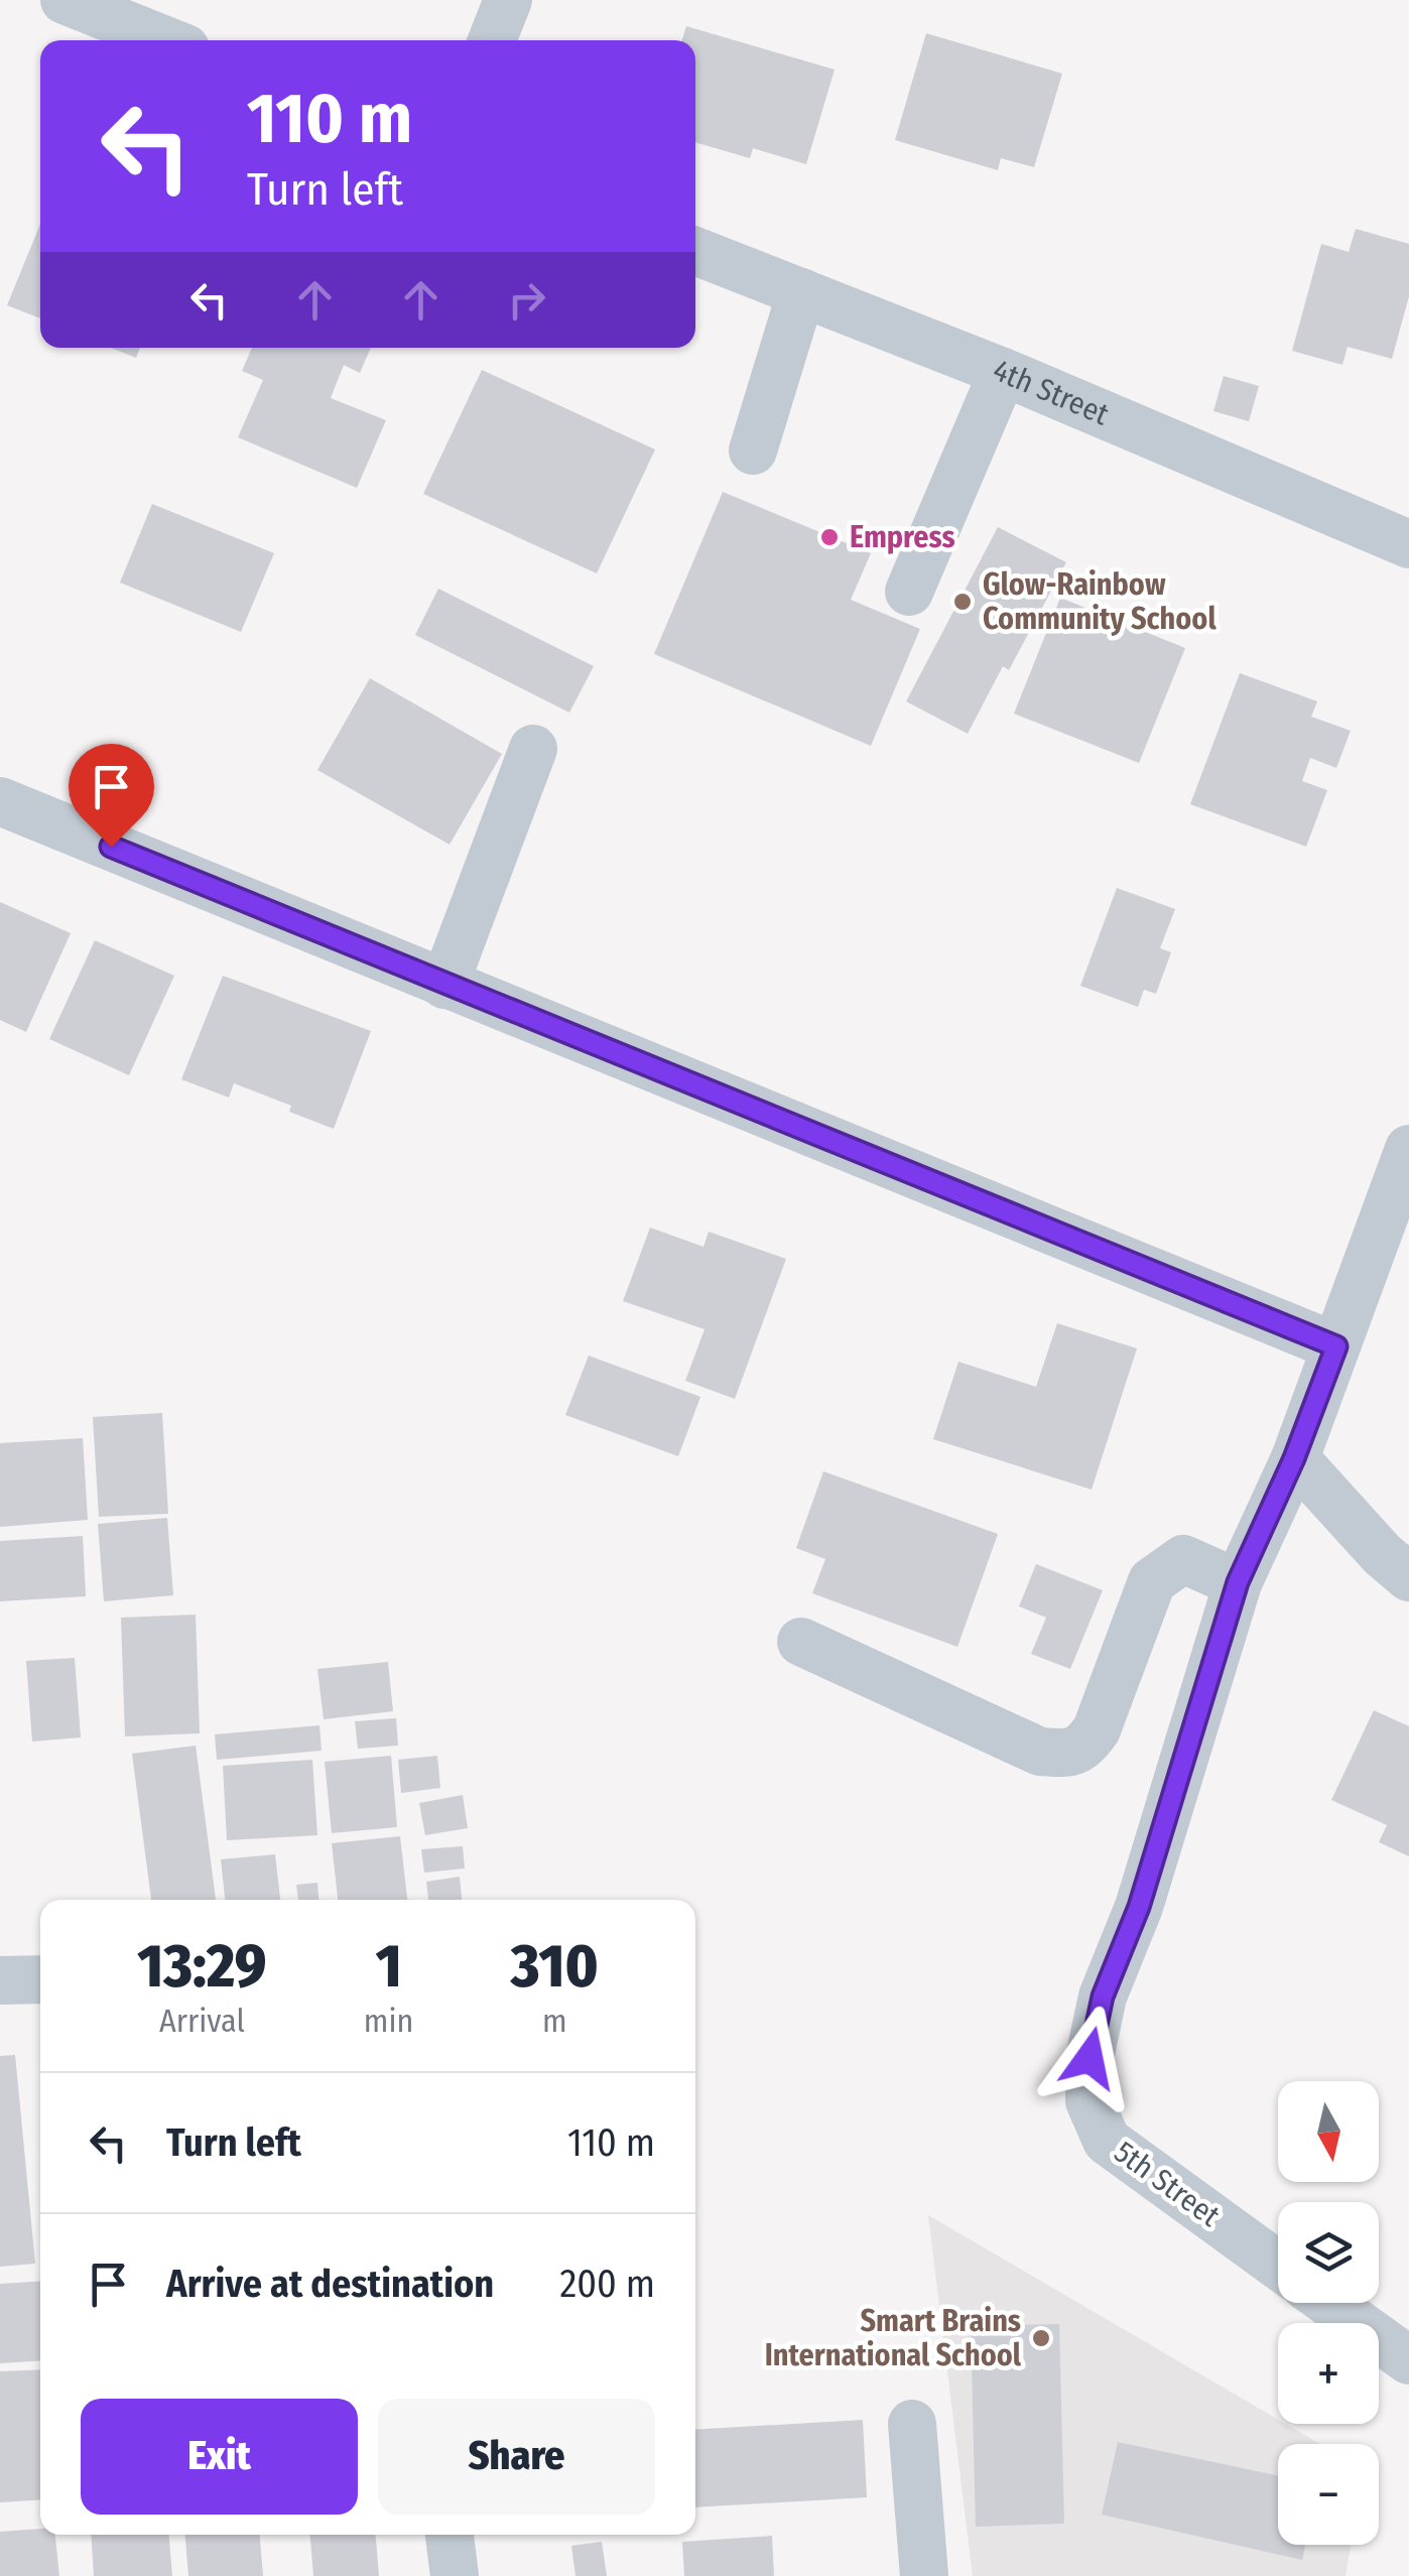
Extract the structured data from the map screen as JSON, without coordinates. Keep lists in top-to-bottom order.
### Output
{
  "streets": {
    "street": ["4th Street", "5th Street"]
  },
  "places": ["Empress", "Glow-Rainbow Community School", "Smart Brains International School"],
  "north": "bottom",
  "page": {
    "turn": ["110 m", "Turn left"],
    "eta": [
      "13:29",
      "Arrival",
      "1",
      "min",
      "310",
      "m"
    ],
    "list": [
      {
        "name": "Turn left",
        "value": "110 m"
      },
      {
        "name": "Arrive at destination",
        "value": "200 m"
      }
    ],
    "map_buttons": ["+", "−"],
    "buttons": ["Exit", "Share"]
  }
}
